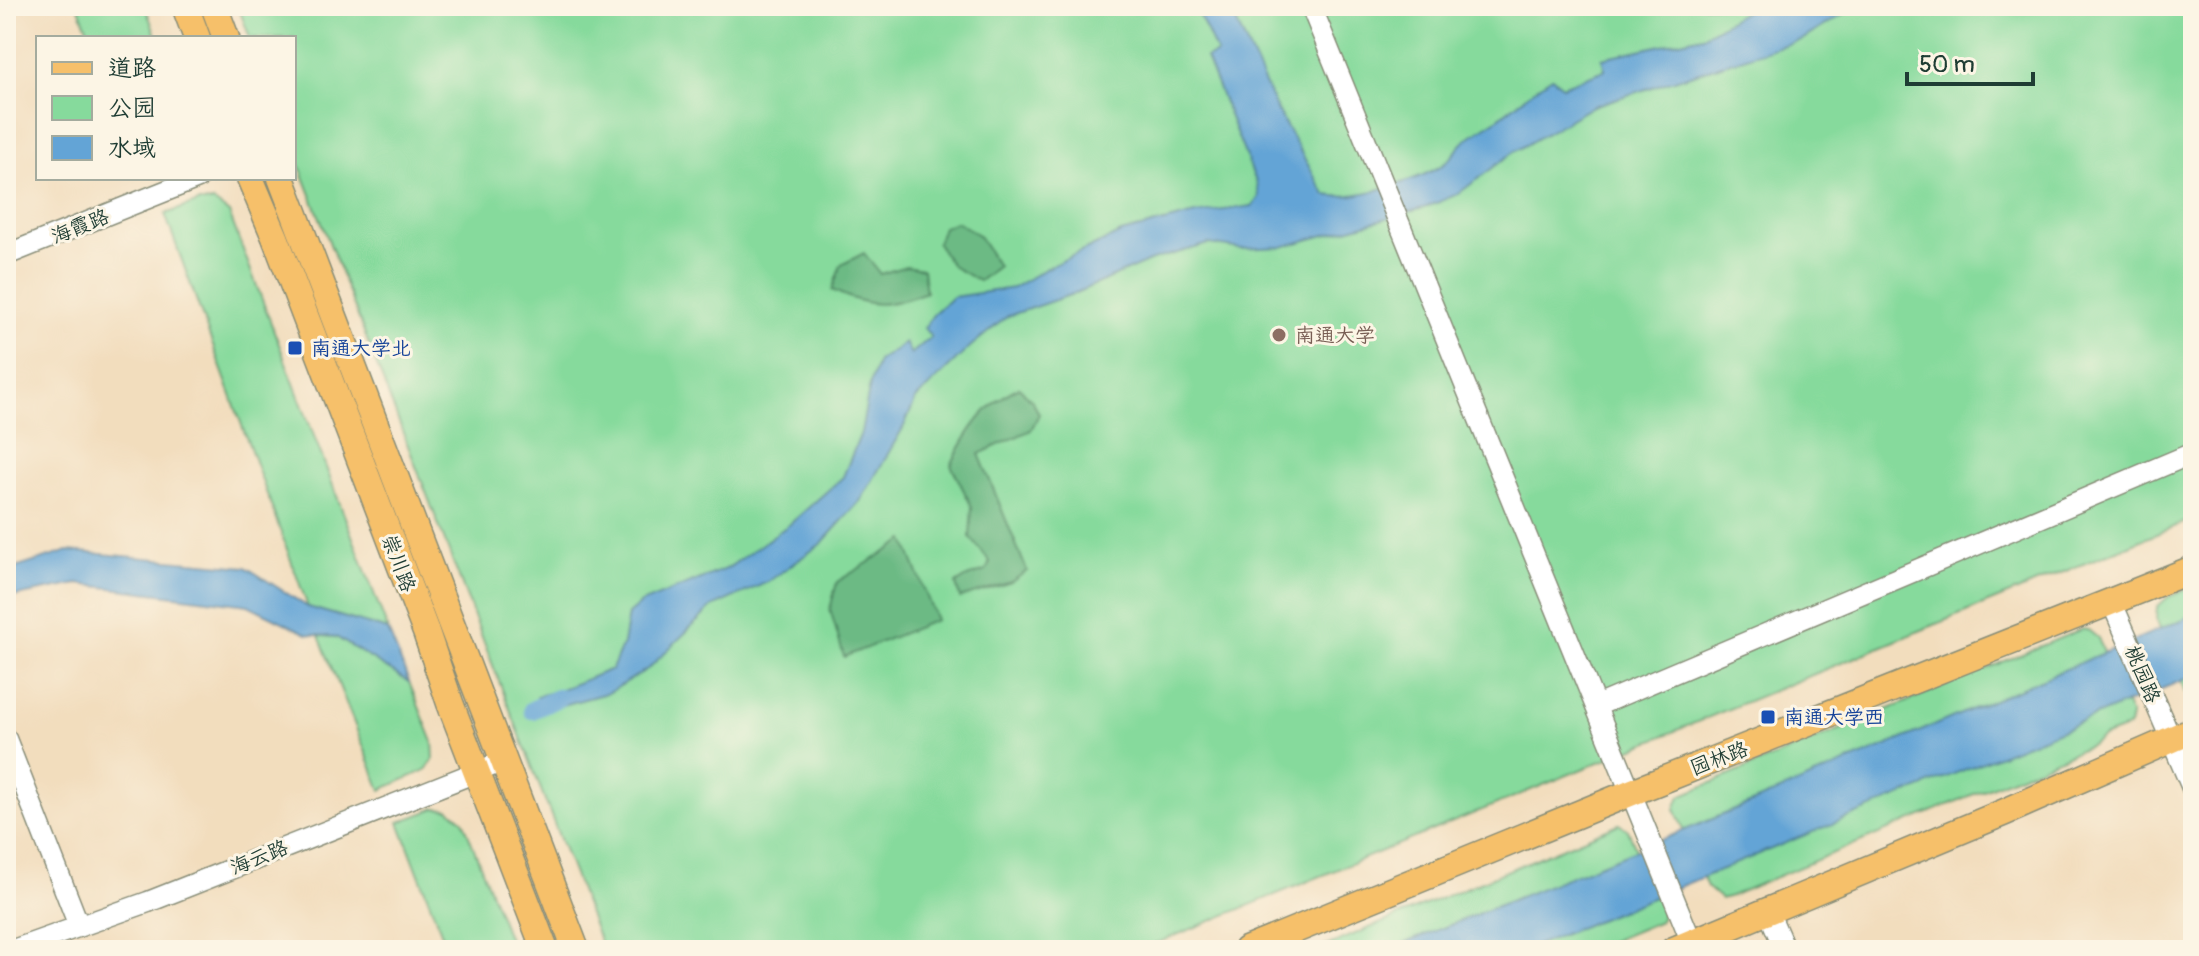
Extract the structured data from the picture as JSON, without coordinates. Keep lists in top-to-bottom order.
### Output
{
  "streets": {
    "main road": ["崇川路", "园林路"],
    "street": ["海霞路", "桃园路", "海云路"]
  },
  "crossings": [
    ["崇川路", "海云路"],
    ["桃园路", "园林路"]
  ],
  "places": {
    "other": ["南通大学"],
    "transit": ["南通大学北", "南通大学西"]
  },
  "legend": ["道路", "公园", "水域"],
  "scale_bar": "50 m"
}
